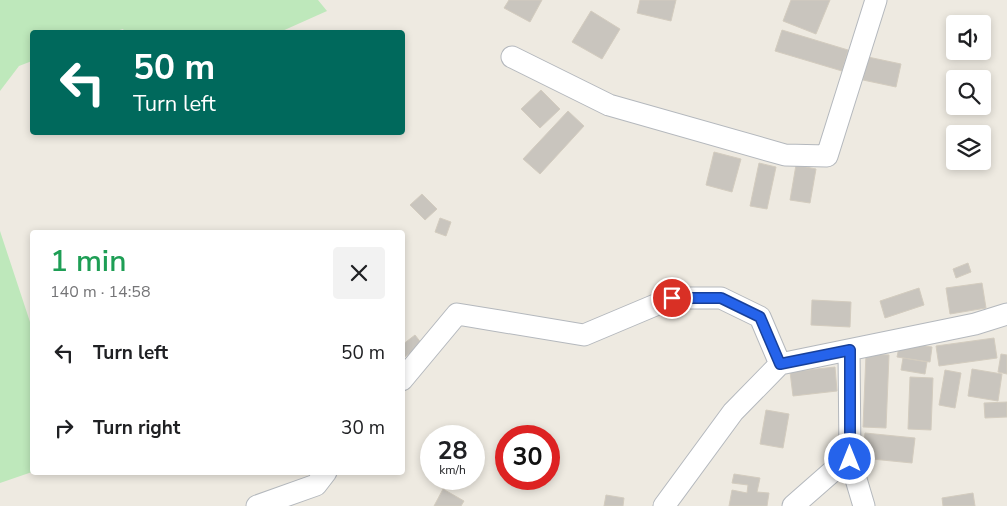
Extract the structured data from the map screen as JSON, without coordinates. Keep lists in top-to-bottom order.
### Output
{
  "page": {
    "turn": ["50 m", "Turn left"],
    "heading": ["1 min", "140 m · 14:58"],
    "list": [
      {
        "name": "Turn left",
        "value": "50 m"
      },
      {
        "name": "Turn right",
        "value": "30 m"
      }
    ],
    "speed": "28 km/h",
    "limit": "30"
  }
}
